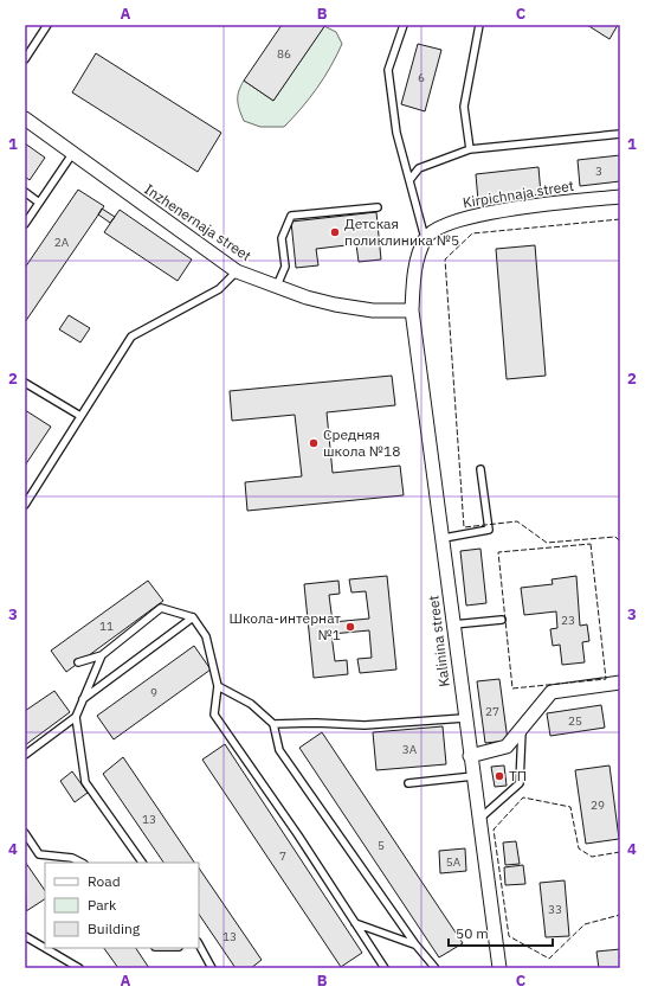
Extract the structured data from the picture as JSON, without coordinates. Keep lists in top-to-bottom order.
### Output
{
  "streets": {
    "street": ["Kirpichnaja street", "Inzhenernaja street", "Kalinina street"]
  },
  "crossings": [
    ["Inzhenernaja street", "Kalinina street"]
  ],
  "places": [
    "Детская поликлиника №5",
    "Средняя школа №18",
    "Школа-интернат №1",
    "ТП"
  ],
  "house_numbers": [
    "86",
    "6",
    "3",
    "2А",
    "23",
    "11",
    "9",
    "27",
    "25",
    "3А",
    "29",
    "13",
    "5",
    "7",
    "5А",
    "33",
    "13"
  ],
  "legend": ["Road", "Park", "Building"],
  "scale_bar": "50 m",
  "grid": {
    "columns": ["A", "B", "C"],
    "rows": [
      "1",
      "2",
      "3",
      "4"
    ]
  }
}
